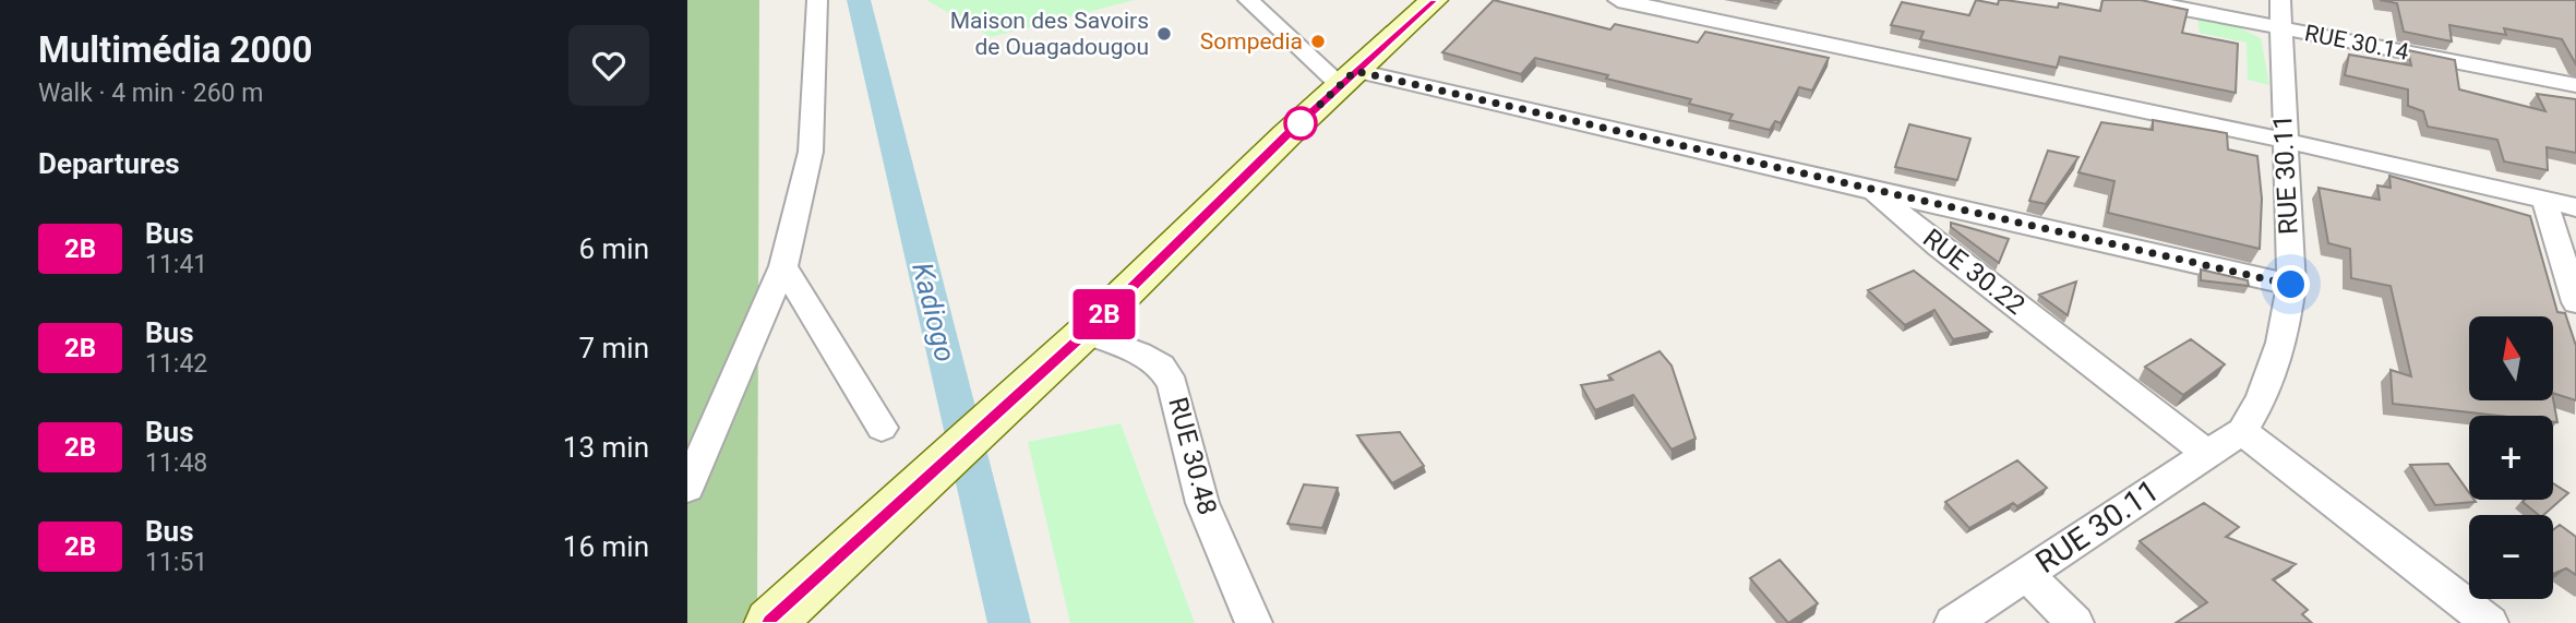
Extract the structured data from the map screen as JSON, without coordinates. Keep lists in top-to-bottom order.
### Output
{
  "streets": {
    "street": [
      "RUE 30.14",
      "RUE 30.11",
      "RUE 30.22",
      "RUE 30.48"
    ]
  },
  "crossings": [
    ["RUE 30.14", "RUE 30.11"],
    ["RUE 30.11", "RUE 30.22"]
  ],
  "water": ["Kadiogo"],
  "places": ["Maison des Savoirs de Ouagadougou", "Sompedia"],
  "lines": ["bus line 2B"],
  "north": "top",
  "page": {
    "heading": [
      ["Multimédia 2000", "Walk · 4 min · 260 m"],
      "Departures"
    ],
    "on_map": "2B",
    "list": [
      {
        "mark": "2B",
        "name": "Bus",
        "note": "11:41",
        "value": "6 min"
      },
      {
        "mark": "2B",
        "name": "Bus",
        "note": "11:42",
        "value": "7 min"
      },
      {
        "mark": "2B",
        "name": "Bus",
        "note": "11:48",
        "value": "13 min"
      },
      {
        "mark": "2B",
        "name": "Bus",
        "note": "11:51",
        "value": "16 min"
      }
    ],
    "map_buttons": ["+", "−"]
  }
}
